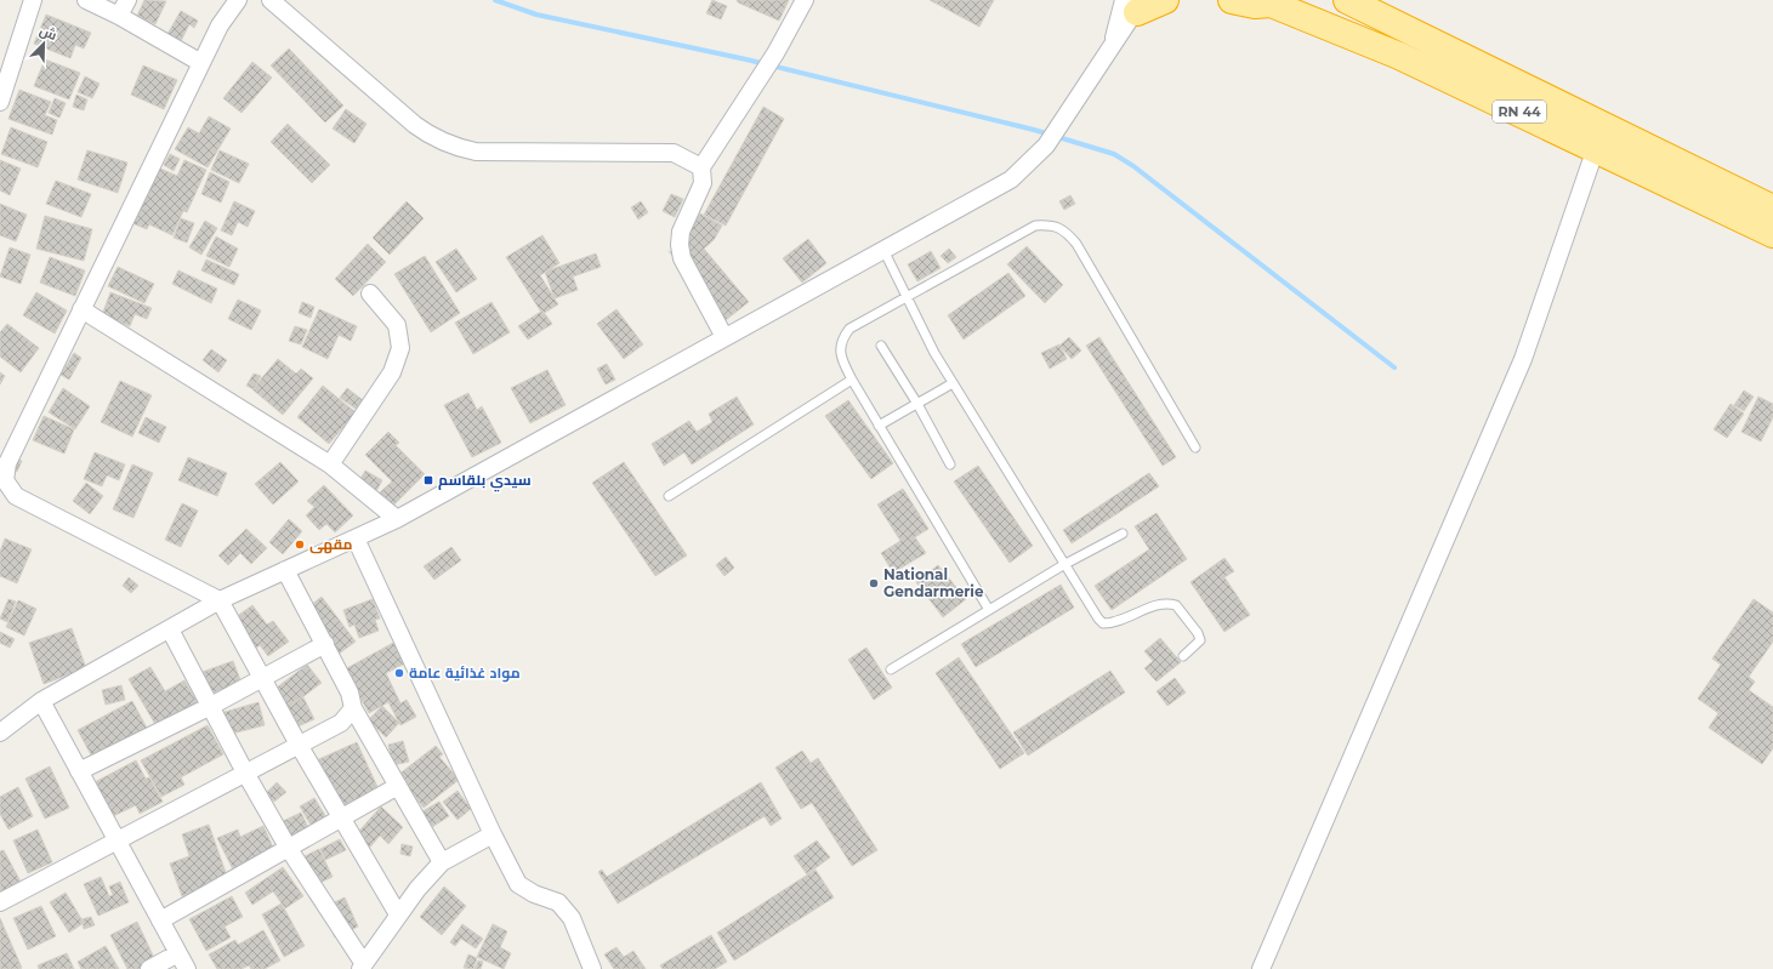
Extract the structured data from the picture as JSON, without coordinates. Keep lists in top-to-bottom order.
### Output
{
  "streets": {
    "highway": ["RN 44"]
  },
  "places": {
    "transit": ["سيدي بلقاسم"],
    "other": ["مقهى", "National Gendarmerie", "مواد غذائية عامة"]
  },
  "north": "top right"
}
